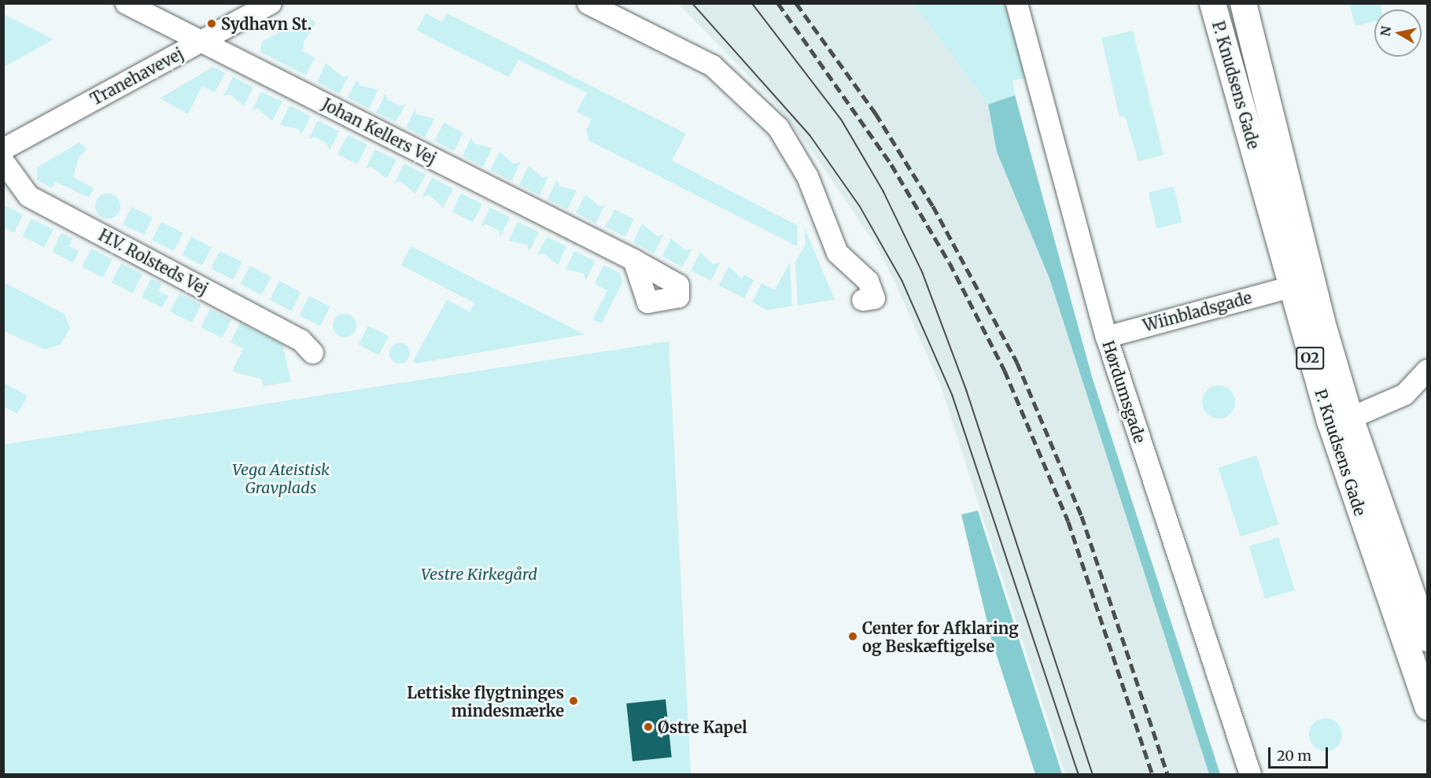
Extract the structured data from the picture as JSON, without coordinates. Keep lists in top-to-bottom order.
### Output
{
  "streets": {
    "main road": ["P. Knudsens Gade", "O2"],
    "street": [
      "Tranehavevej",
      "Johan Kellers Vej",
      "H.V. Rolsteds Vej",
      "Wiinbladsgade",
      "Hørdumsgade"
    ]
  },
  "crossings": [
    ["Tranehavevej", "Johan Kellers Vej"],
    ["P. Knudsens Gade", "Wiinbladsgade"],
    ["Wiinbladsgade", "Hørdumsgade"]
  ],
  "parks": ["Vega Ateistisk Gravplads", "Vestre Kirkegård"],
  "places": [
    "Sydhavn St.",
    "Center for Afklaring og Beskæftigelse",
    "Lettiske flygtninges mindesmærke",
    "Østre Kapel"
  ],
  "scale_bar": "20 m",
  "north": "left"
}
